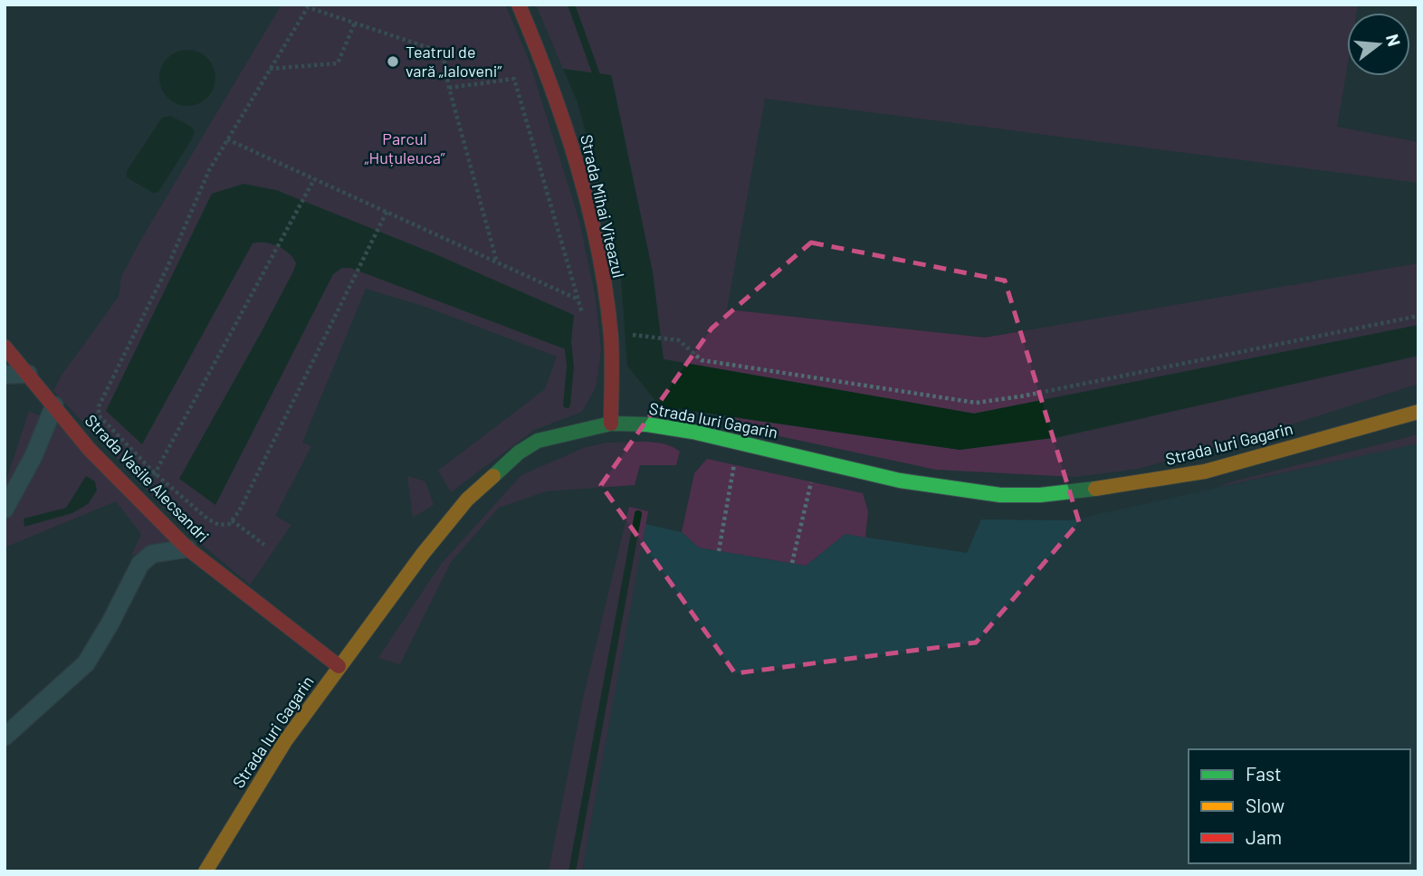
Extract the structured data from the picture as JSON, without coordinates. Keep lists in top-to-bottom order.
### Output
{
  "streets": {
    "main road": ["Strada Mihai Viteazul", "Strada Iuri Gagarin", "Strada Vasile Alecsandri"]
  },
  "crossings": [
    ["Strada Mihai Viteazul", "Strada Iuri Gagarin"],
    ["Strada Iuri Gagarin", "Strada Vasile Alecsandri"]
  ],
  "parks": ["Parcul „Huțuleuca”"],
  "places": ["Teatrul de vară „Ialoveni”"],
  "legend": ["Fast", "Slow", "Jam"],
  "north": "right"
}
